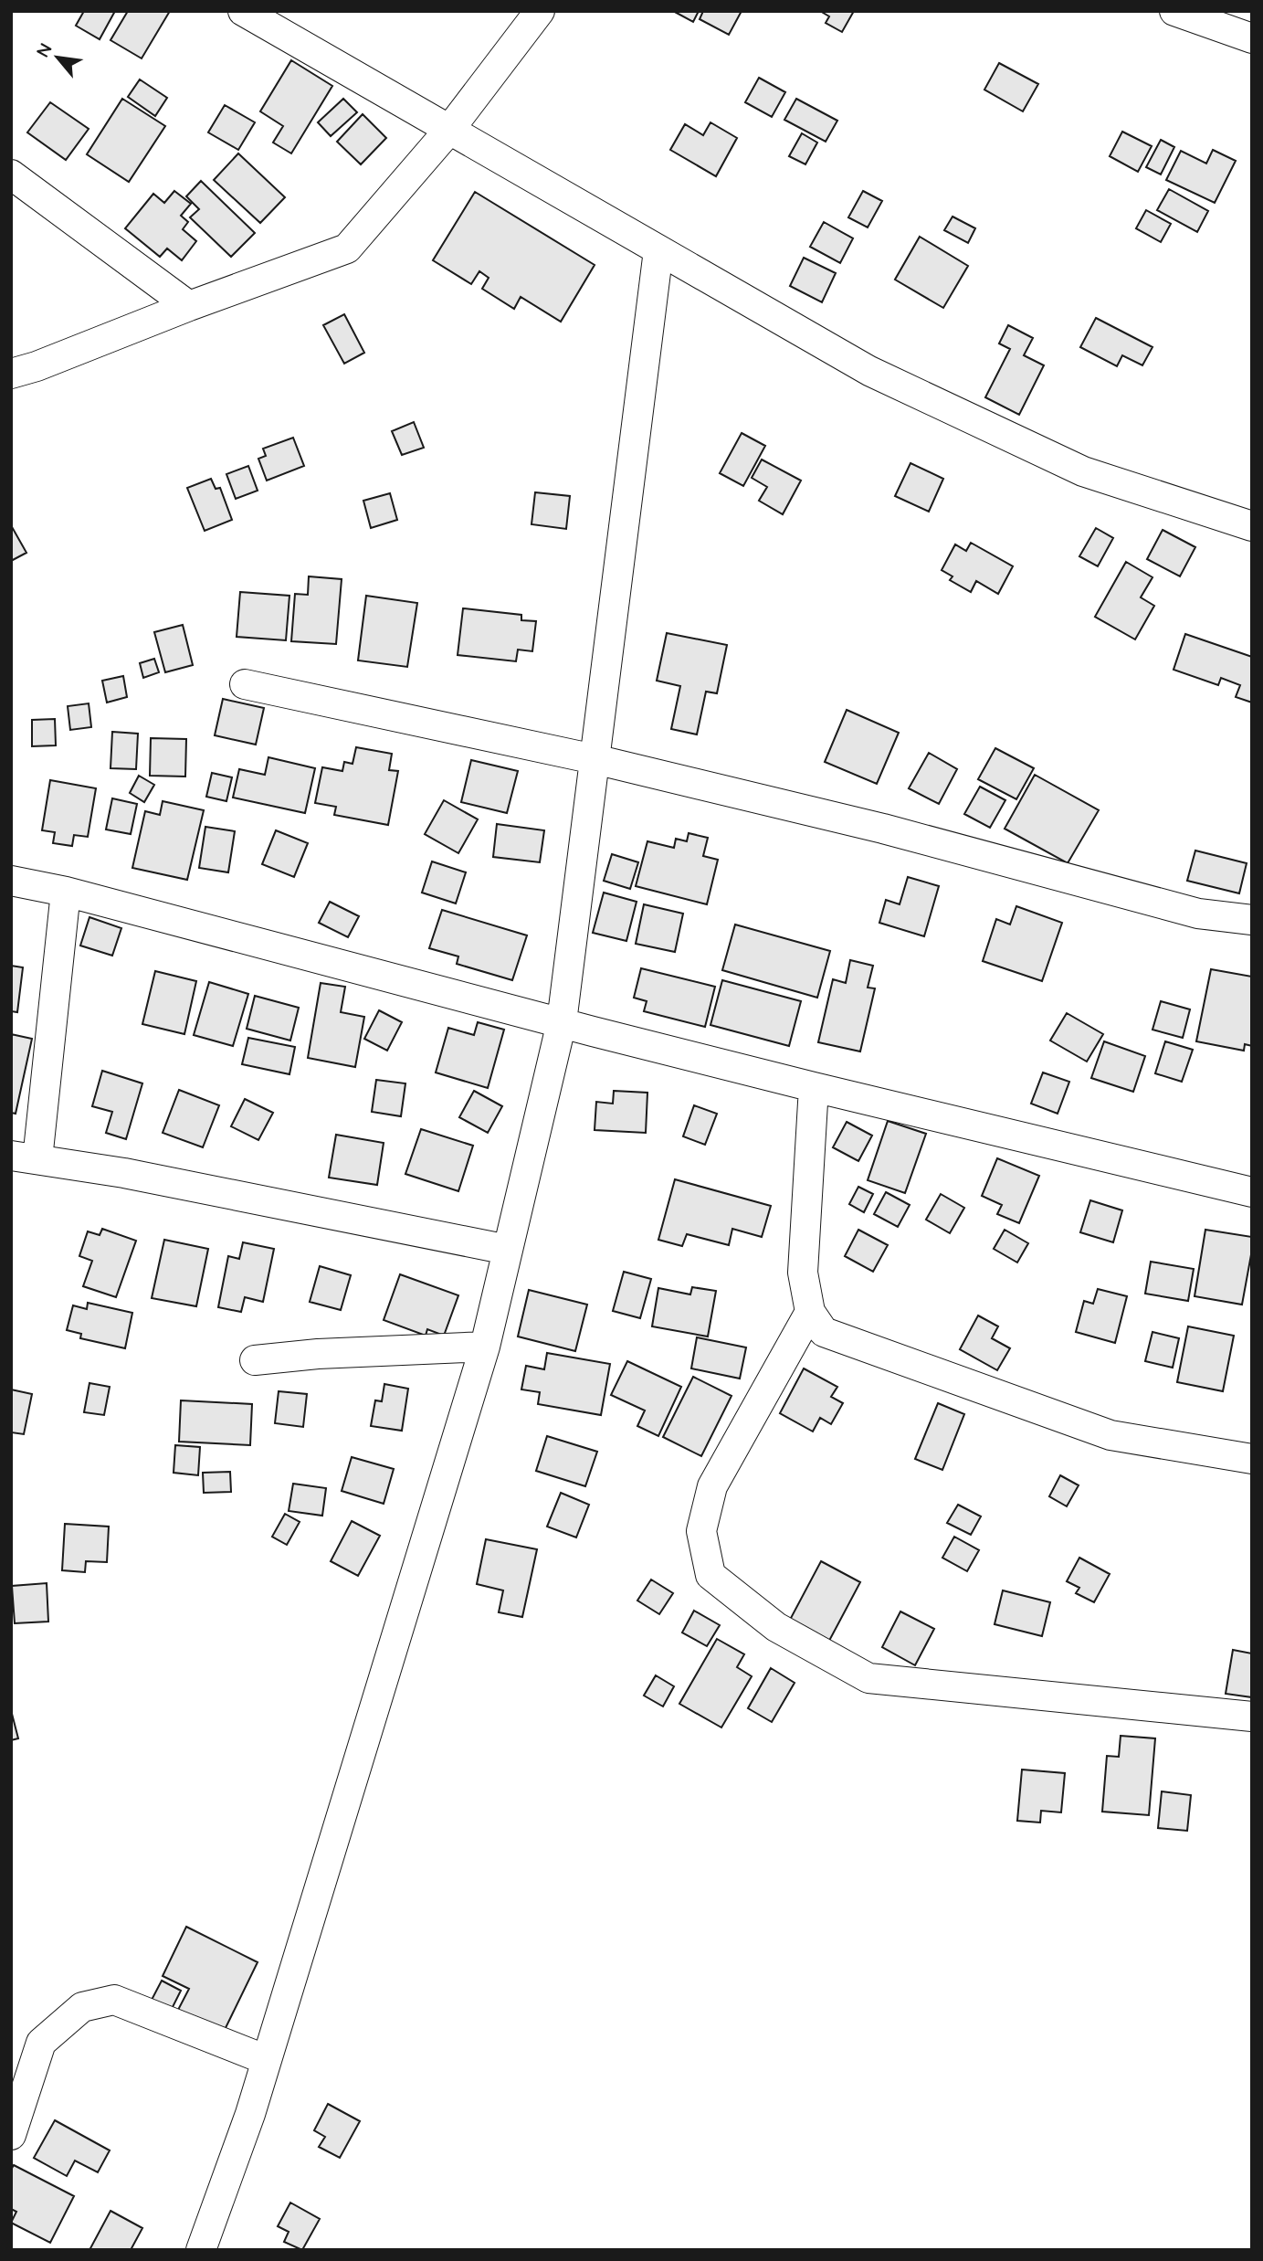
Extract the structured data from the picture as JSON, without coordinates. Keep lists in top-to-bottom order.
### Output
{
  "north": "top left"
}
